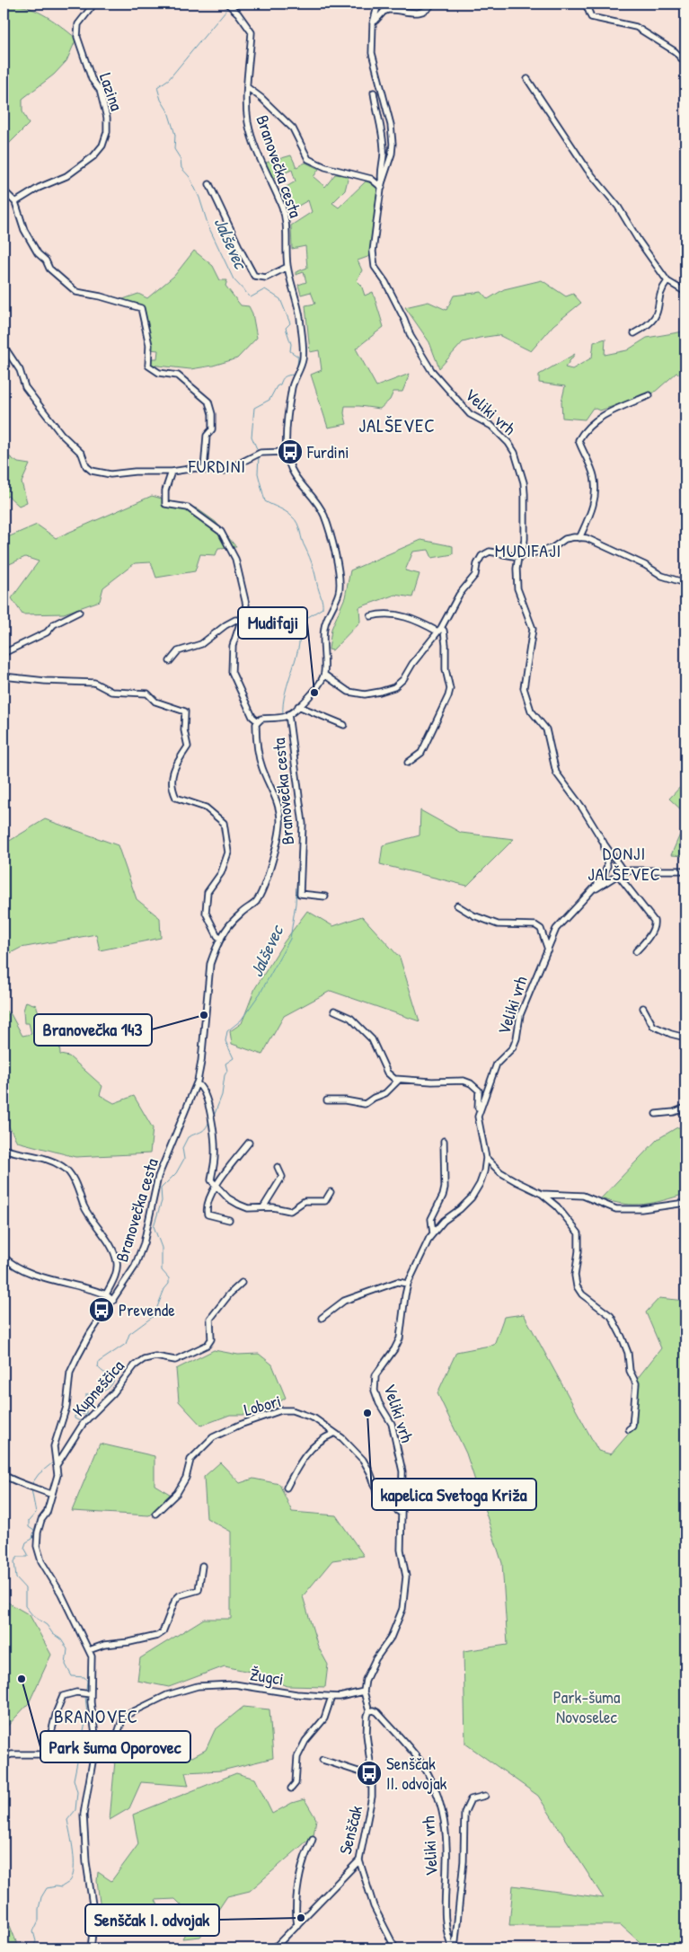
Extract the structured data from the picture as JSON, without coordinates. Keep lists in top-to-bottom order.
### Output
{
  "streets": {
    "street": [
      "Lazina",
      "Branovečka cesta",
      "Veliki vrh",
      "Kupneščica",
      "Lobori",
      "Žugci",
      "Senščak"
    ]
  },
  "crossings": [
    ["Branovečka cesta", "Kupneščica"],
    ["Branovečka cesta", "Žugci"],
    ["Veliki vrh", "Lobori"],
    ["Veliki vrh", "Žugci"],
    ["Veliki vrh", "Senščak"]
  ],
  "districts": [
    "JALŠEVEC",
    "FURDINI",
    "MUDIFAJI",
    "DONJI JALŠEVEC",
    "BRANOVEC"
  ],
  "water": ["Jalševec"],
  "parks": ["Park-šuma Novoselec"],
  "places": {
    "bus stop": ["Furdini", "Prevende", "Senščak II. odvojak"],
    "other": [
      "Mudifaji",
      "Branovečka 143",
      "kapelica Svetoga Križa",
      "Park šuma Oporovec",
      "Senščak I. odvojak"
    ]
  }
}
